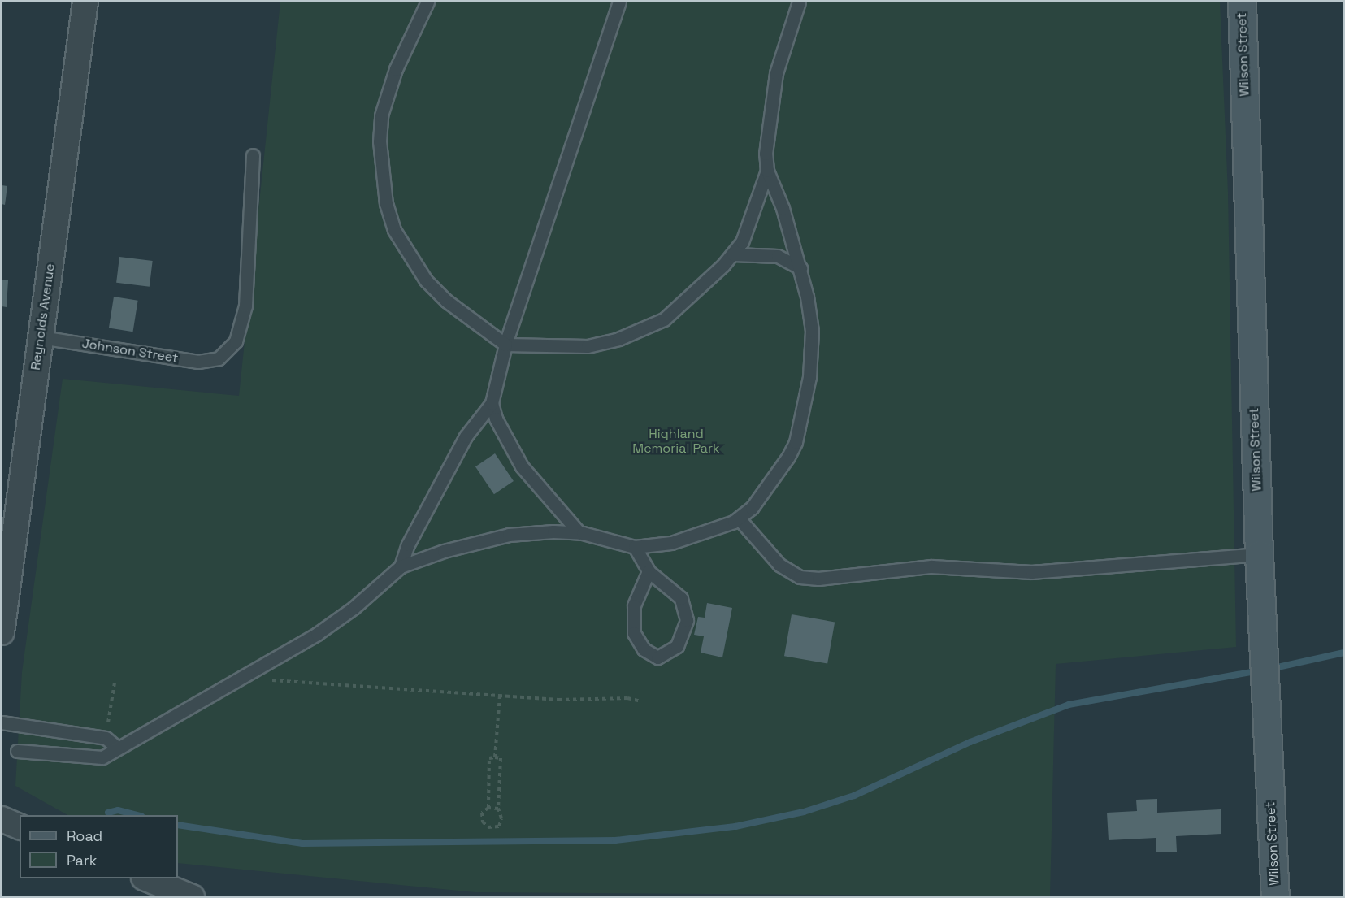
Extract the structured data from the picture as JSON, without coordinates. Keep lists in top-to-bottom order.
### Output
{
  "streets": {
    "street": ["Wilson Street", "Reynolds Avenue"],
    "lane": ["Johnson Street"]
  },
  "crossings": [
    ["Reynolds Avenue", "Johnson Street"]
  ],
  "parks": ["Highland Memorial Park"],
  "legend": ["Road", "Park"]
}
